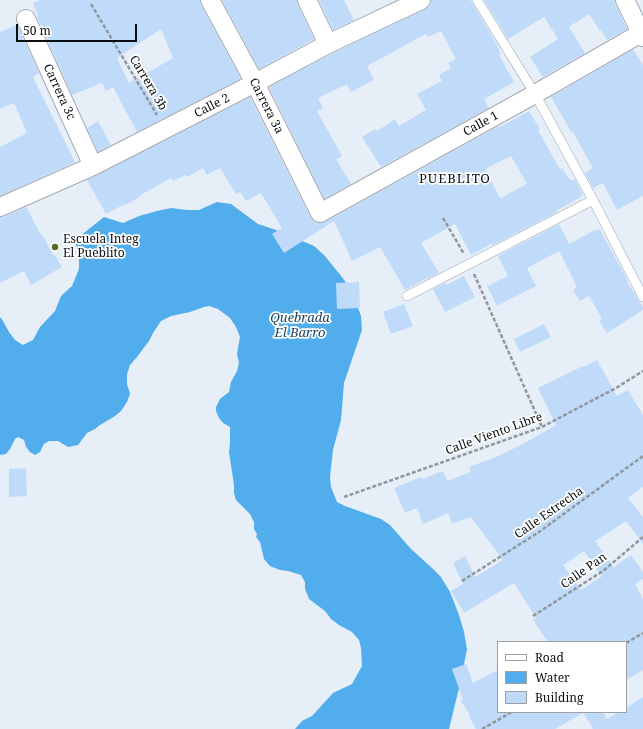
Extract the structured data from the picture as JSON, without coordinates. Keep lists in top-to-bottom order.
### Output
{
  "streets": {
    "street": [
      "Carrera 3c",
      "Calle 2",
      "Carrera 3a",
      "Calle 1"
    ],
    "path": [
      "Carrera 3b",
      "Calle Viento Libre",
      "Calle Estrecha",
      "Calle Pan"
    ]
  },
  "crossings": [
    ["Carrera 3b", "Calle 2"],
    ["Carrera 3c", "Calle 2"],
    ["Calle 2", "Carrera 3a"],
    ["Carrera 3a", "Calle 1"]
  ],
  "districts": ["PUEBLITO"],
  "water": ["Quebrada El Barro"],
  "places": ["Escuela Integ El Pueblito"],
  "legend": ["Road", "Water", "Building"],
  "scale_bar": "50 m"
}
